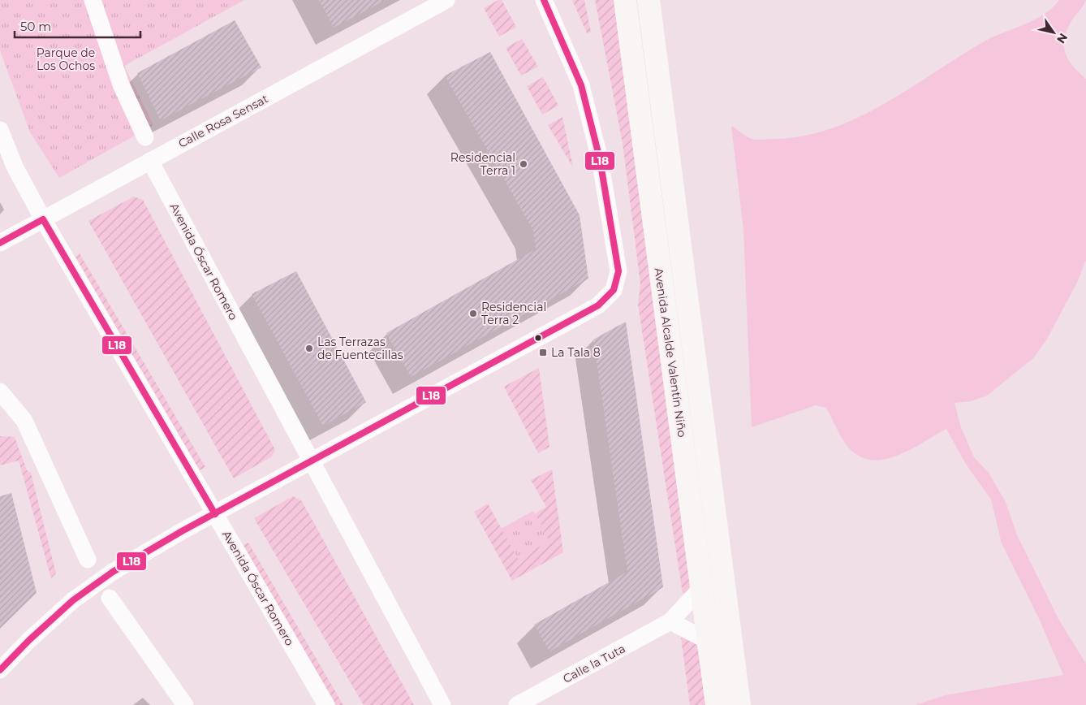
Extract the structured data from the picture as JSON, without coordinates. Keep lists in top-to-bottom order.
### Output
{
  "streets": {
    "main road": ["Avenida Alcalde Valentín Niño"],
    "street": ["Calle Rosa Sensat", "Avenida Óscar Romero", "Calle la Tuta"]
  },
  "crossings": [
    ["Calle Rosa Sensat", "Avenida Óscar Romero"],
    ["Avenida Alcalde Valentín Niño", "Calle la Tuta"]
  ],
  "parks": ["Parque de Los Ochos"],
  "places": {
    "other": ["Residencial Terra 1", "Residencial Terra 2", "Las Terrazas de Fuentecillas"],
    "transit": ["La Tala 8"]
  },
  "lines": ["transit line L18"],
  "scale_bar": "50 m",
  "north": "bottom right"
}
